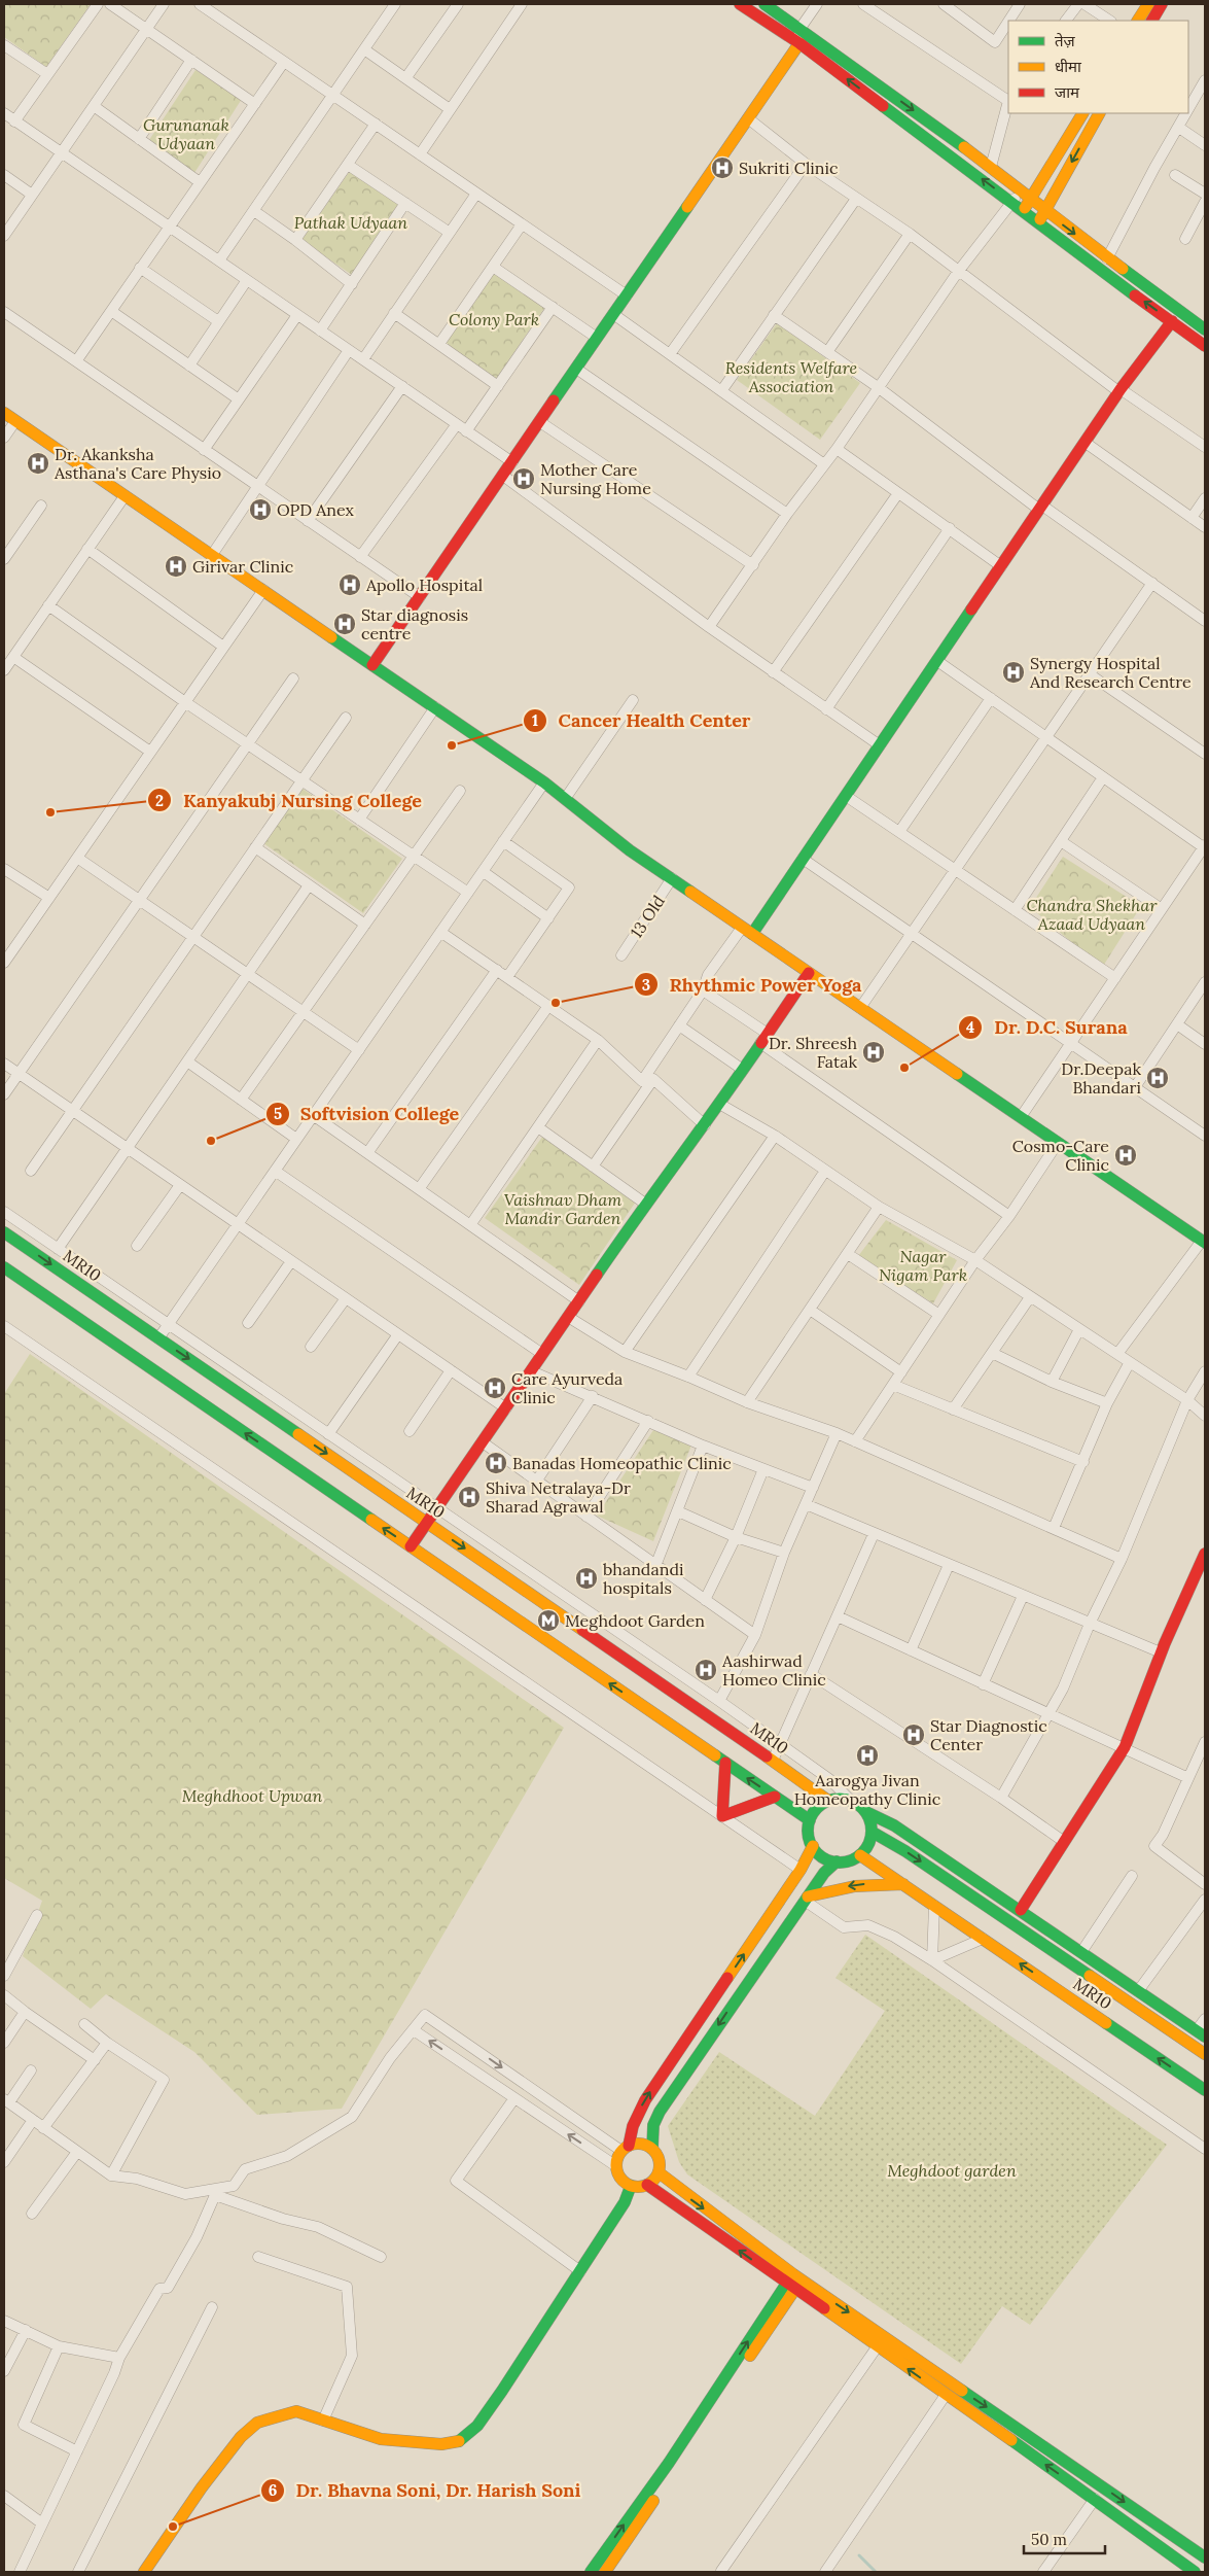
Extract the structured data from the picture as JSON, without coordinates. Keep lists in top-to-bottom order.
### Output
{
  "streets": {
    "street": ["13 Old", "MR10"]
  },
  "parks": [
    "Gurunanak Udyaan",
    "Pathak Udyaan",
    "Colony Park",
    "Residents Welfare Association",
    "Chandra Shekhar Azaad Udyaan",
    "Vaishnav Dham Mandir Garden",
    "Nagar Nigam Park",
    "Meghdhoot Upwan",
    "Meghdoot garden"
  ],
  "places": {
    "hospital": [
      "Sukriti Clinic",
      "Dr. Akanksha Asthana's Care Physio",
      "Mother Care Nursing Home",
      "OPD Anex",
      "Girivar Clinic",
      "Apollo Hospital",
      "Star diagnosis centre",
      "Synergy Hospital And Research Centre",
      "Dr. Shreesh Fatak",
      "Dr.Deepak Bhandari",
      "Cosmo-Care Clinic",
      "Care Ayurveda Clinic",
      "Banadas Homeopathic Clinic",
      "Shiva Netralaya-Dr Sharad Agrawal",
      "bhandandi hospitals",
      "Aashirwad Homeo Clinic",
      "Star Diagnostic Center",
      "Aarogya Jivan Homeopathy Clinic"
    ],
    "other": [
      "Cancer Health Center",
      "Kanyakubj Nursing College",
      "Rhythmic Power Yoga",
      "Dr. D.C. Surana",
      "Softvision College",
      "Dr. Bhavna Soni, Dr. Harish Soni"
    ],
    "metro station": ["Meghdoot Garden"]
  },
  "legend": ["तेज़", "धीमा", "जाम"],
  "scale_bar": "50 m"
}
